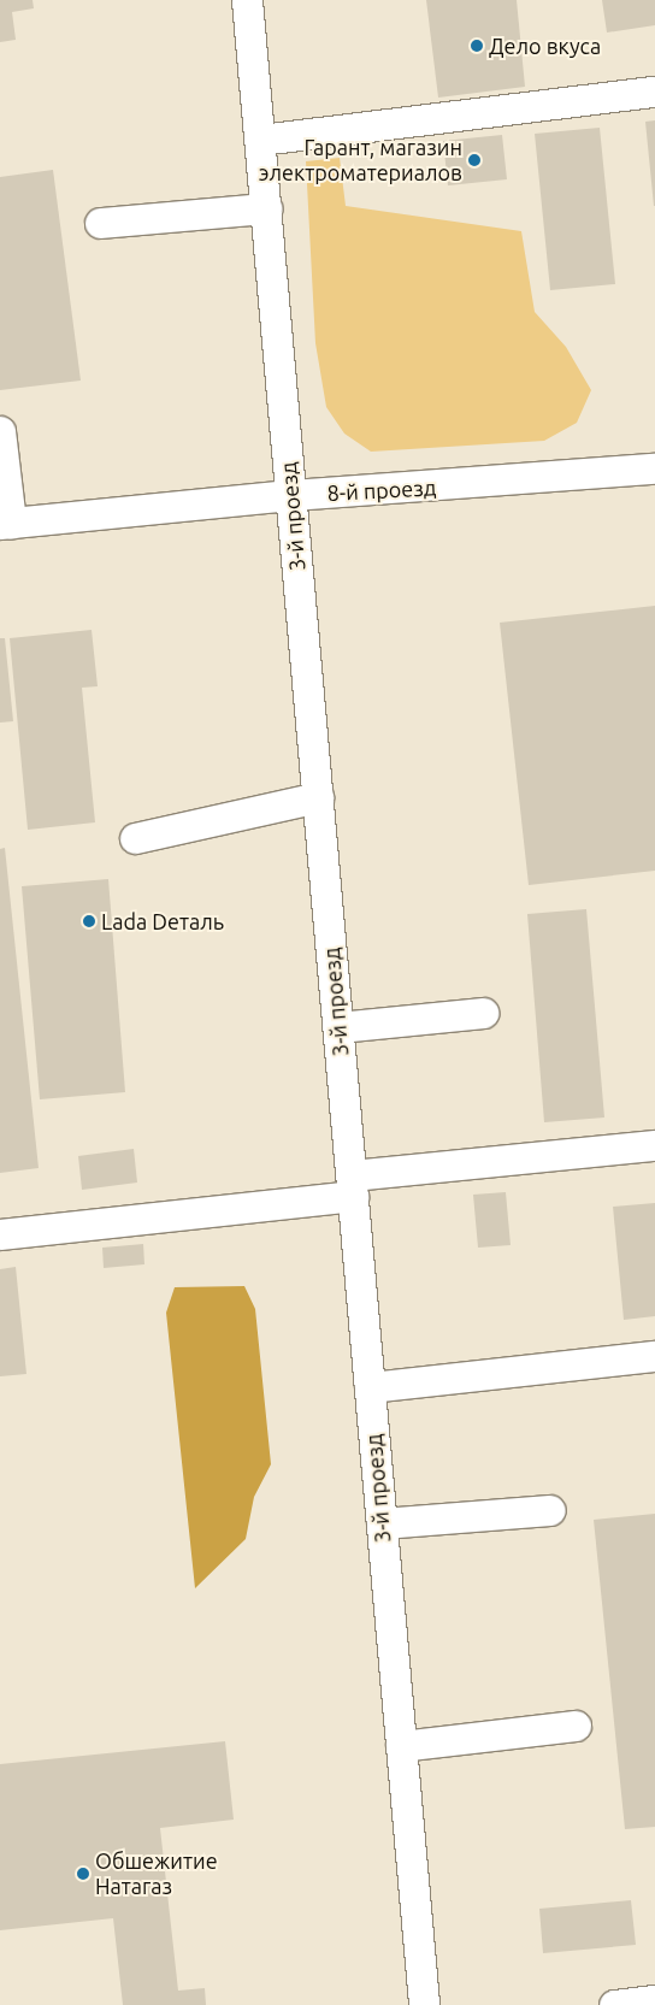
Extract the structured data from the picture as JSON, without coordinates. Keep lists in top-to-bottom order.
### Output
{
  "streets": {
    "street": ["8-й проезд", "3-й проезд"]
  },
  "crossings": [
    ["8-й проезд", "3-й проезд"]
  ],
  "places": [
    "Дело вкуса",
    "Гарант, магазин электроматериалов",
    "Lada Dеталь",
    "Обшежитие Натагаз"
  ]
}
